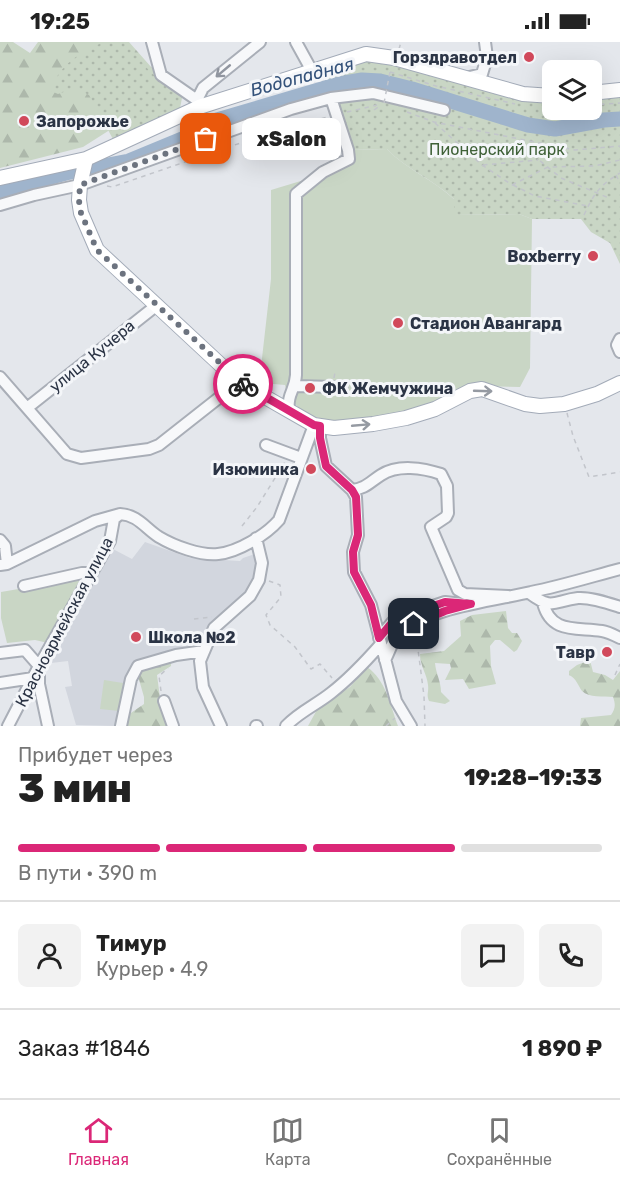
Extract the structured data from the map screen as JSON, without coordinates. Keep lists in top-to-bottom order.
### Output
{
  "streets": {
    "street": ["улица Кучера", "Красноармейская улица"]
  },
  "water": ["Водопадная"],
  "parks": ["Пионерский парк"],
  "places": [
    "Горздравотдел",
    "Запорожье",
    "xSalon",
    "Boxberry",
    "Стадион Авангард",
    "ФК Жемчужина",
    "Изюминка",
    "Школа №2",
    "Тавр"
  ],
  "page": {
    "status": "19:25",
    "bubble": "xSalon",
    "heading": ["3 мин", "Прибудет через", "19:28–19:33"],
    "panel": [
      "Тимур",
      "Курьер · 4.9",
      "Заказ #1846",
      "1 890 ₽"
    ],
    "bar": "В пути · 390 m",
    "tabs": ["Главная", "Карта", "Сохранённые"]
  }
}
